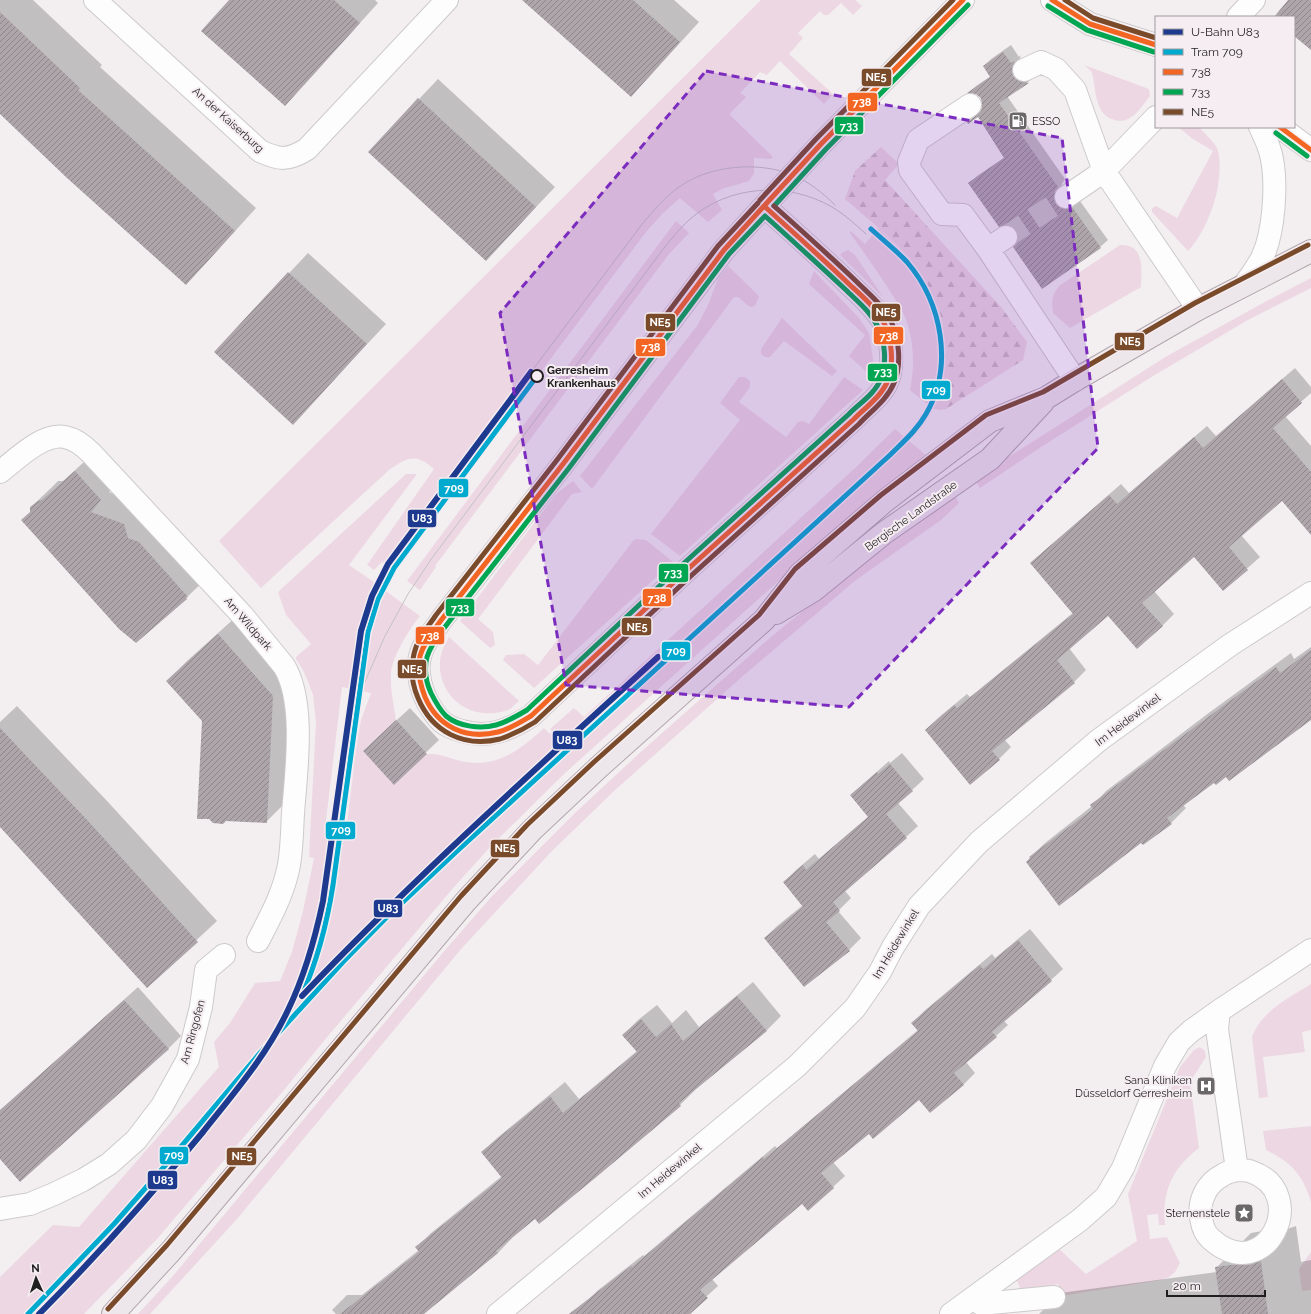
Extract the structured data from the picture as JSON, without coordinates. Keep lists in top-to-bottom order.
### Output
{
  "streets": {
    "main road": ["Bergische Landstraße"],
    "street": [
      "An der Kaiserburg",
      "Am Wildpark",
      "Im Heidewinkel",
      "Am Ringofen"
    ]
  },
  "places": {
    "fuel station": ["ESSO"],
    "other": ["Gerresheim Krankenhaus"],
    "hospital": ["Sana Kliniken Düsseldorf Gerresheim"],
    "place": ["Sternenstele"]
  },
  "lines": [
    "transit line 738",
    "transit line NE5",
    "transit line 733",
    "tram line 709",
    "metro line U83"
  ],
  "legend": [
    "U-Bahn U83",
    "Tram 709",
    "738",
    "733",
    "NE5"
  ],
  "scale_bar": "20 m",
  "north": "top"
}
